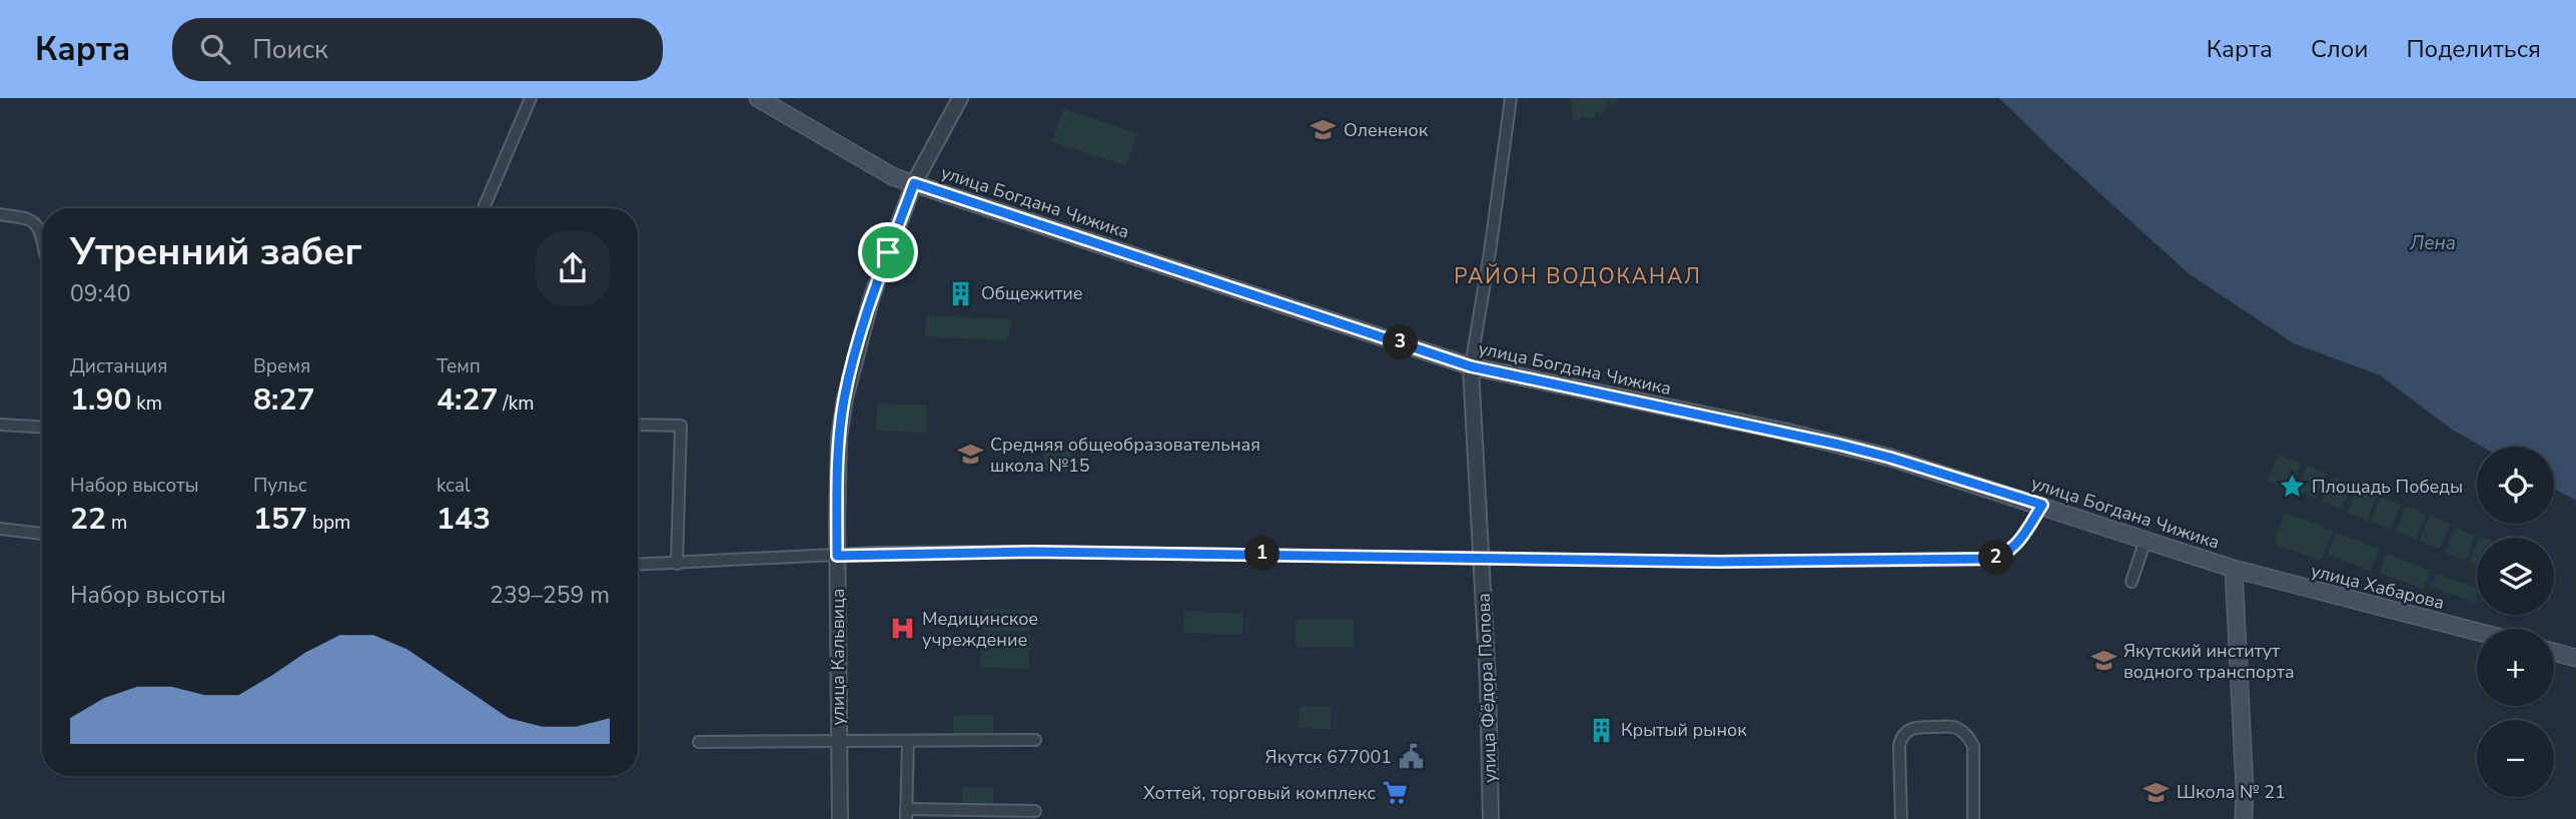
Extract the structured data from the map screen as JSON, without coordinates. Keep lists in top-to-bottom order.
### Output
{
  "streets": {
    "main road": ["улица Богдана Чижика", "улица Хабарова"],
    "street": ["улица Кальвица", "улица Фёдора Попова"]
  },
  "crossings": [
    ["улица Богдана Чижика", "улица Хабарова"],
    ["улица Богдана Чижика", "улица Кальвица"],
    ["улица Богдана Чижика", "улица Фёдора Попова"]
  ],
  "districts": ["РАЙОН ВОДОКАНАЛ"],
  "water": ["Лена"],
  "places": {
    "school or university": [
      "Олененок",
      "Средняя общеобразовательная школа №15",
      "Якутский институт водного транспорта",
      "Школа № 21"
    ],
    "building": ["Общежитие", "Крытый рынок"],
    "place": ["Площадь Победы"],
    "hospital": ["Медицинское учреждение"],
    "public building": ["Якутск 677001"],
    "supermarket": ["Хоттей, торговый комплекс"]
  },
  "page": {
    "header": "Карта",
    "search": "Поиск",
    "nav": ["Карта", "Слои", "Поделиться"],
    "heading": ["Утренний забег", "09:40"],
    "pins": ["3", "1", "2"],
    "stats": [
      ["Дистанция", "1.90 km"],
      ["Время", "8:27"],
      ["Темп", "4:27 /km"],
      ["Набор высоты", "22 m"],
      ["Пульс", "157 bpm"],
      ["kcal", "143"]
    ],
    "map_buttons": ["+", "−"],
    "chart": ["Набор высоты", "239–259 m"]
  }
}
